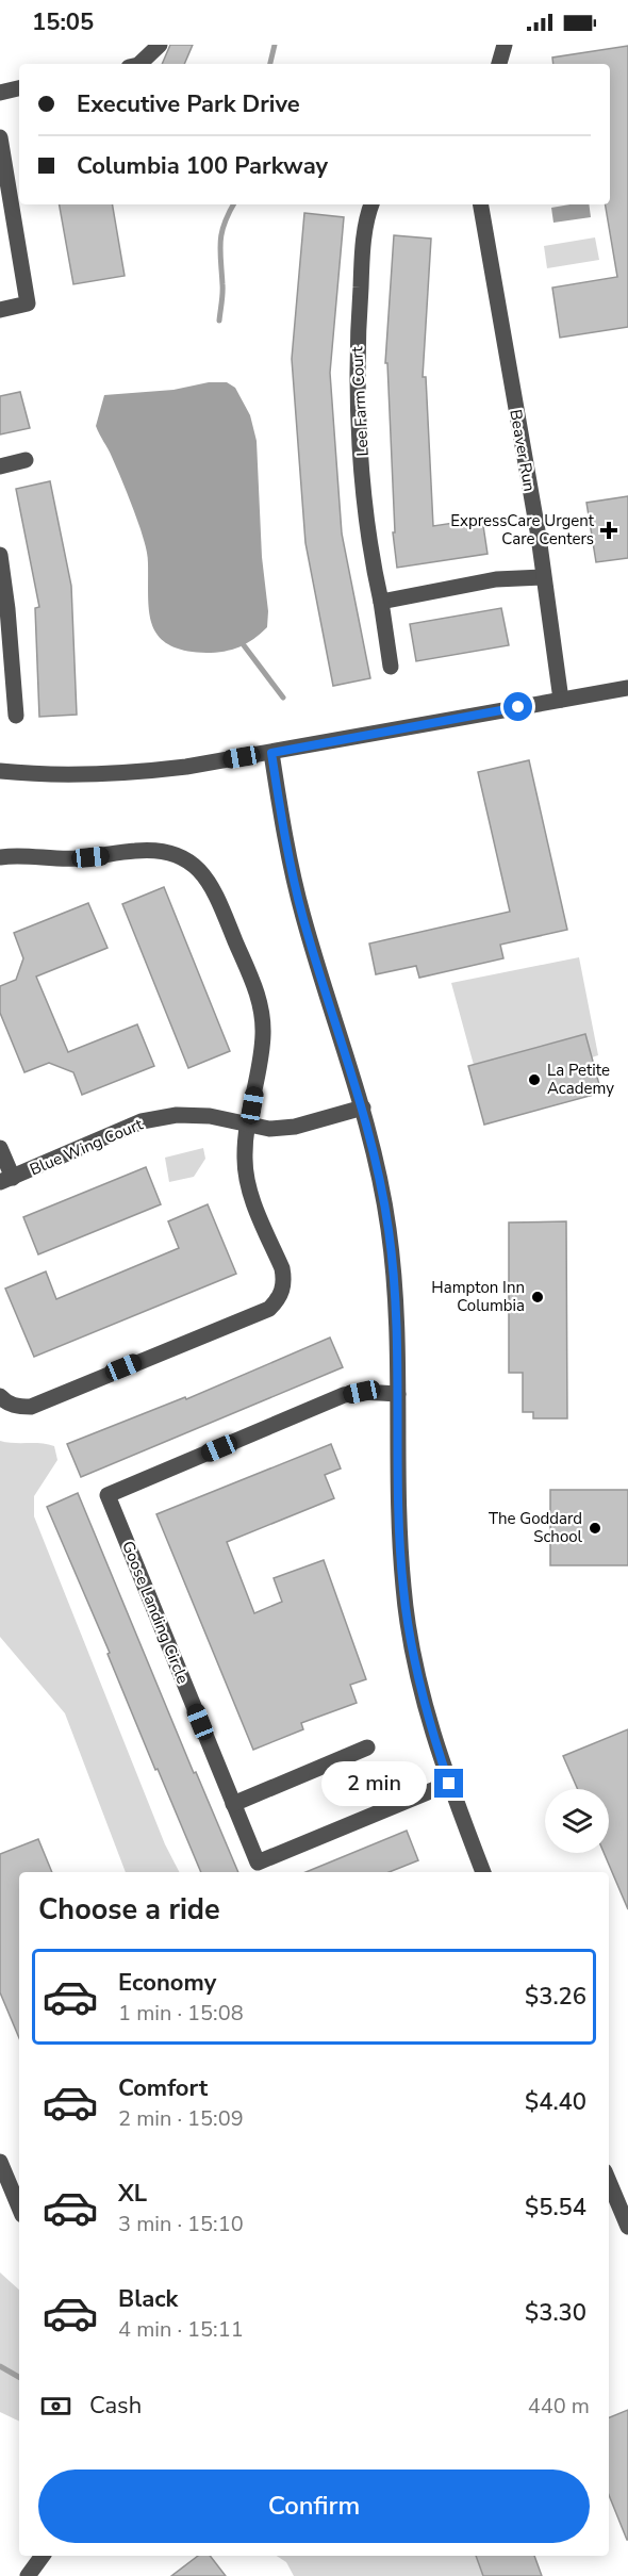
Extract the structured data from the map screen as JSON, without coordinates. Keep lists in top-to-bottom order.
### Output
{
  "streets": {
    "street": [
      "Lee Farm Court",
      "Beaver Run",
      "Blue Wing Court",
      "Goose Landing Circle"
    ]
  },
  "places": {
    "health": ["ExpressCare Urgent Care Centers"],
    "other": ["La Petite Academy", "Hampton Inn Columbia", "The Goddard School"]
  },
  "page": {
    "status": "15:05",
    "banner": ["Executive Park Drive", "Columbia 100 Parkway"],
    "bubble": "2 min",
    "heading": "Choose a ride",
    "list": [
      {
        "name": "Economy",
        "note": "1 min · 15:08",
        "value": "$3.26"
      },
      {
        "name": "Comfort",
        "note": "2 min · 15:09",
        "value": "$4.40"
      },
      {
        "name": "XL",
        "note": "3 min · 15:10",
        "value": "$5.54"
      },
      {
        "name": "Black",
        "note": "4 min · 15:11",
        "value": "$3.30"
      }
    ],
    "pay": ["Cash", "440 m"],
    "buttons": "Confirm"
  }
}
